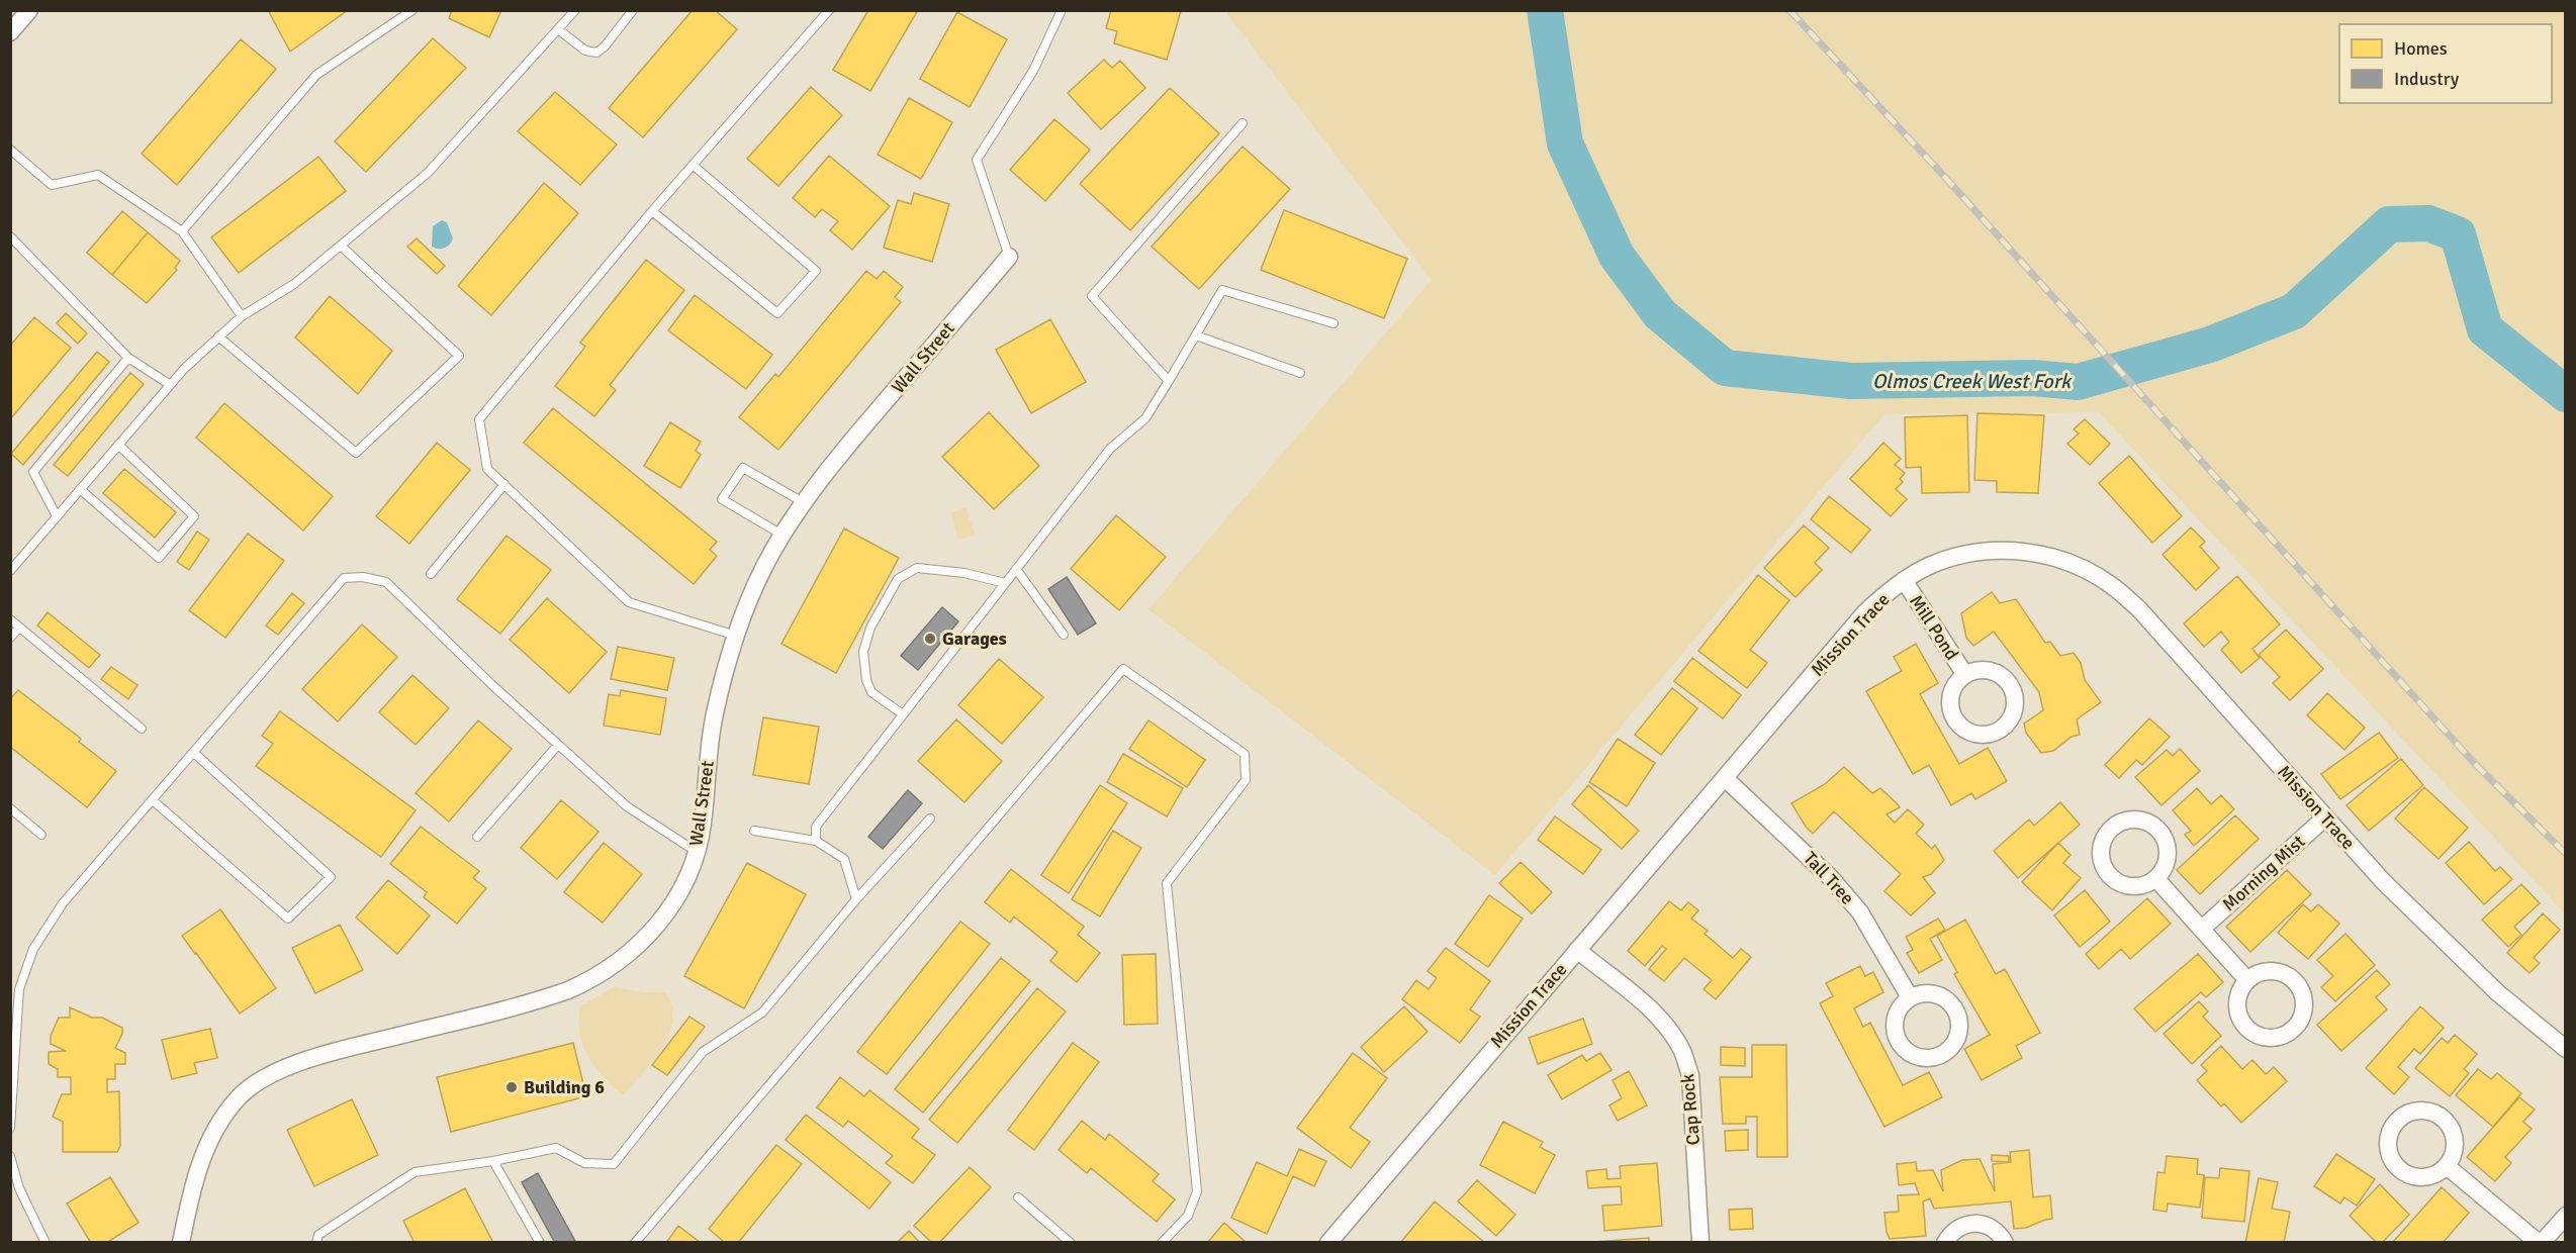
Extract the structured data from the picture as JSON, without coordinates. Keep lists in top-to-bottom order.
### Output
{
  "streets": {
    "street": [
      "Wall Street",
      "Mill Pond",
      "Mission Trace",
      "Morning Mist",
      "Tall Tree",
      "Cap Rock"
    ]
  },
  "crossings": [
    ["Mill Pond", "Mission Trace"],
    ["Mission Trace", "Morning Mist"],
    ["Mission Trace", "Tall Tree"],
    ["Mission Trace", "Cap Rock"]
  ],
  "water": ["Olmos Creek West Fork"],
  "places": ["Garages", "Building 6"],
  "legend": ["Homes", "Industry"]
}
